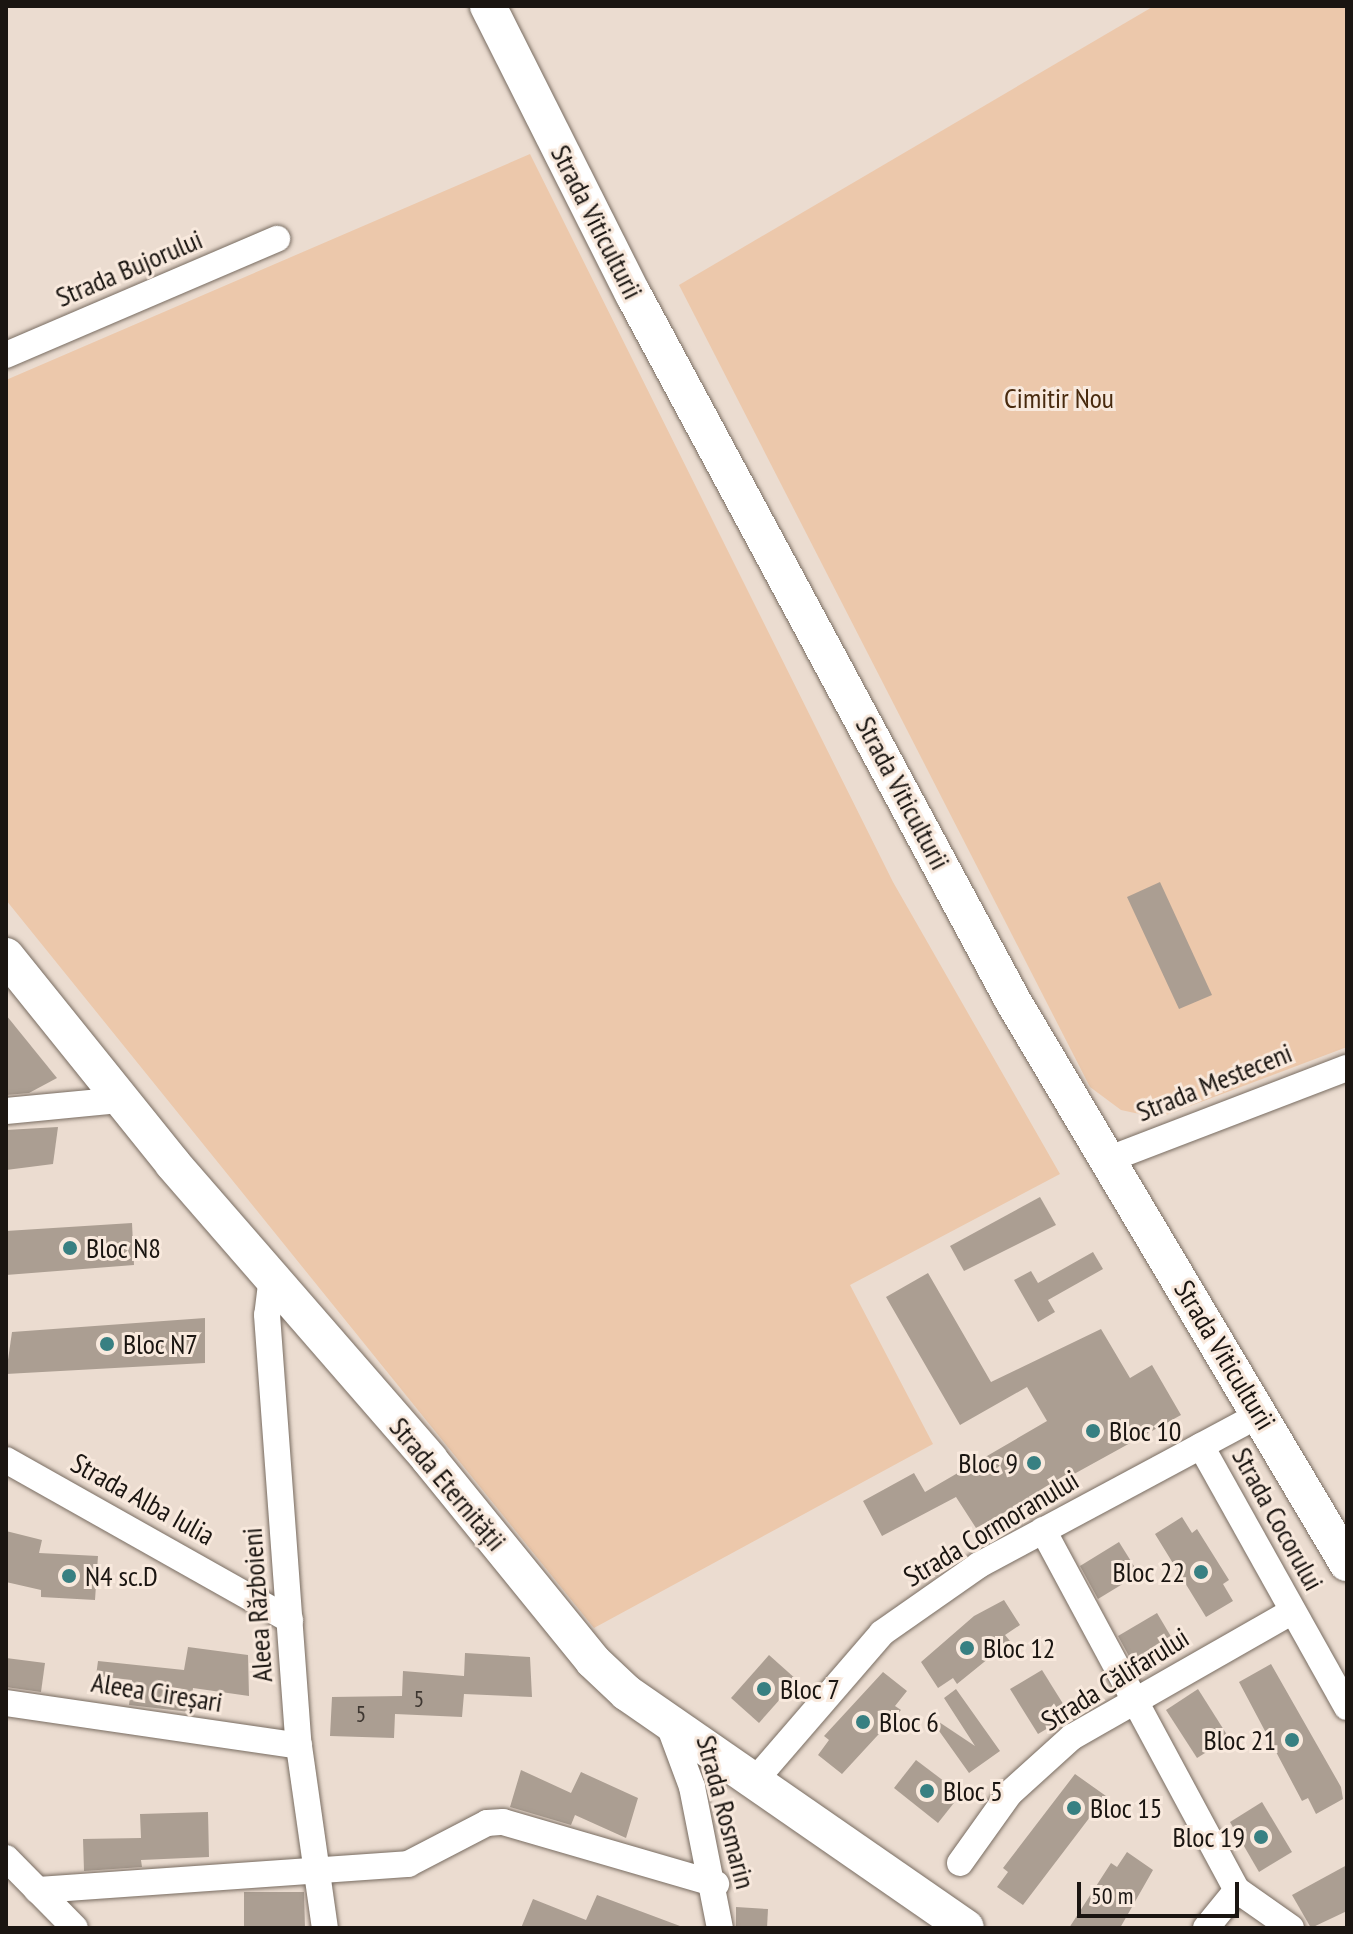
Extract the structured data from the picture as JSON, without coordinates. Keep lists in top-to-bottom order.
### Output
{
  "streets": {
    "main road": ["Strada Viticulturii", "Strada Eternității"],
    "street": [
      "Strada Bujorului",
      "Strada Mesteceni",
      "Strada Alba Iulia",
      "Strada Cocorului",
      "Strada Cormoranului",
      "Aleea Războieni",
      "Strada Călifarului",
      "Aleea Cireșari",
      "Strada Rosmarin"
    ]
  },
  "crossings": [
    ["Strada Viticulturii", "Strada Mesteceni"],
    ["Strada Viticulturii", "Strada Cormoranului"],
    ["Strada Eternității", "Strada Cormoranului"],
    ["Strada Eternității", "Aleea Războieni"],
    ["Strada Eternității", "Strada Rosmarin"],
    ["Strada Alba Iulia", "Aleea Războieni"],
    ["Strada Cocorului", "Strada Cormoranului"],
    ["Strada Cocorului", "Strada Călifarului"],
    ["Aleea Războieni", "Aleea Cireșari"]
  ],
  "parks": ["Cimitir Nou"],
  "places": [
    "Bloc N8",
    "Bloc N7",
    "Bloc 10",
    "Bloc 9",
    "Bloc 22",
    "N4 sc.D",
    "Bloc 12",
    "Bloc 7",
    "Bloc 6",
    "Bloc 21",
    "Bloc 5",
    "Bloc 15",
    "Bloc 19"
  ],
  "house_numbers": ["5", "5"],
  "scale_bar": "50 m"
}
